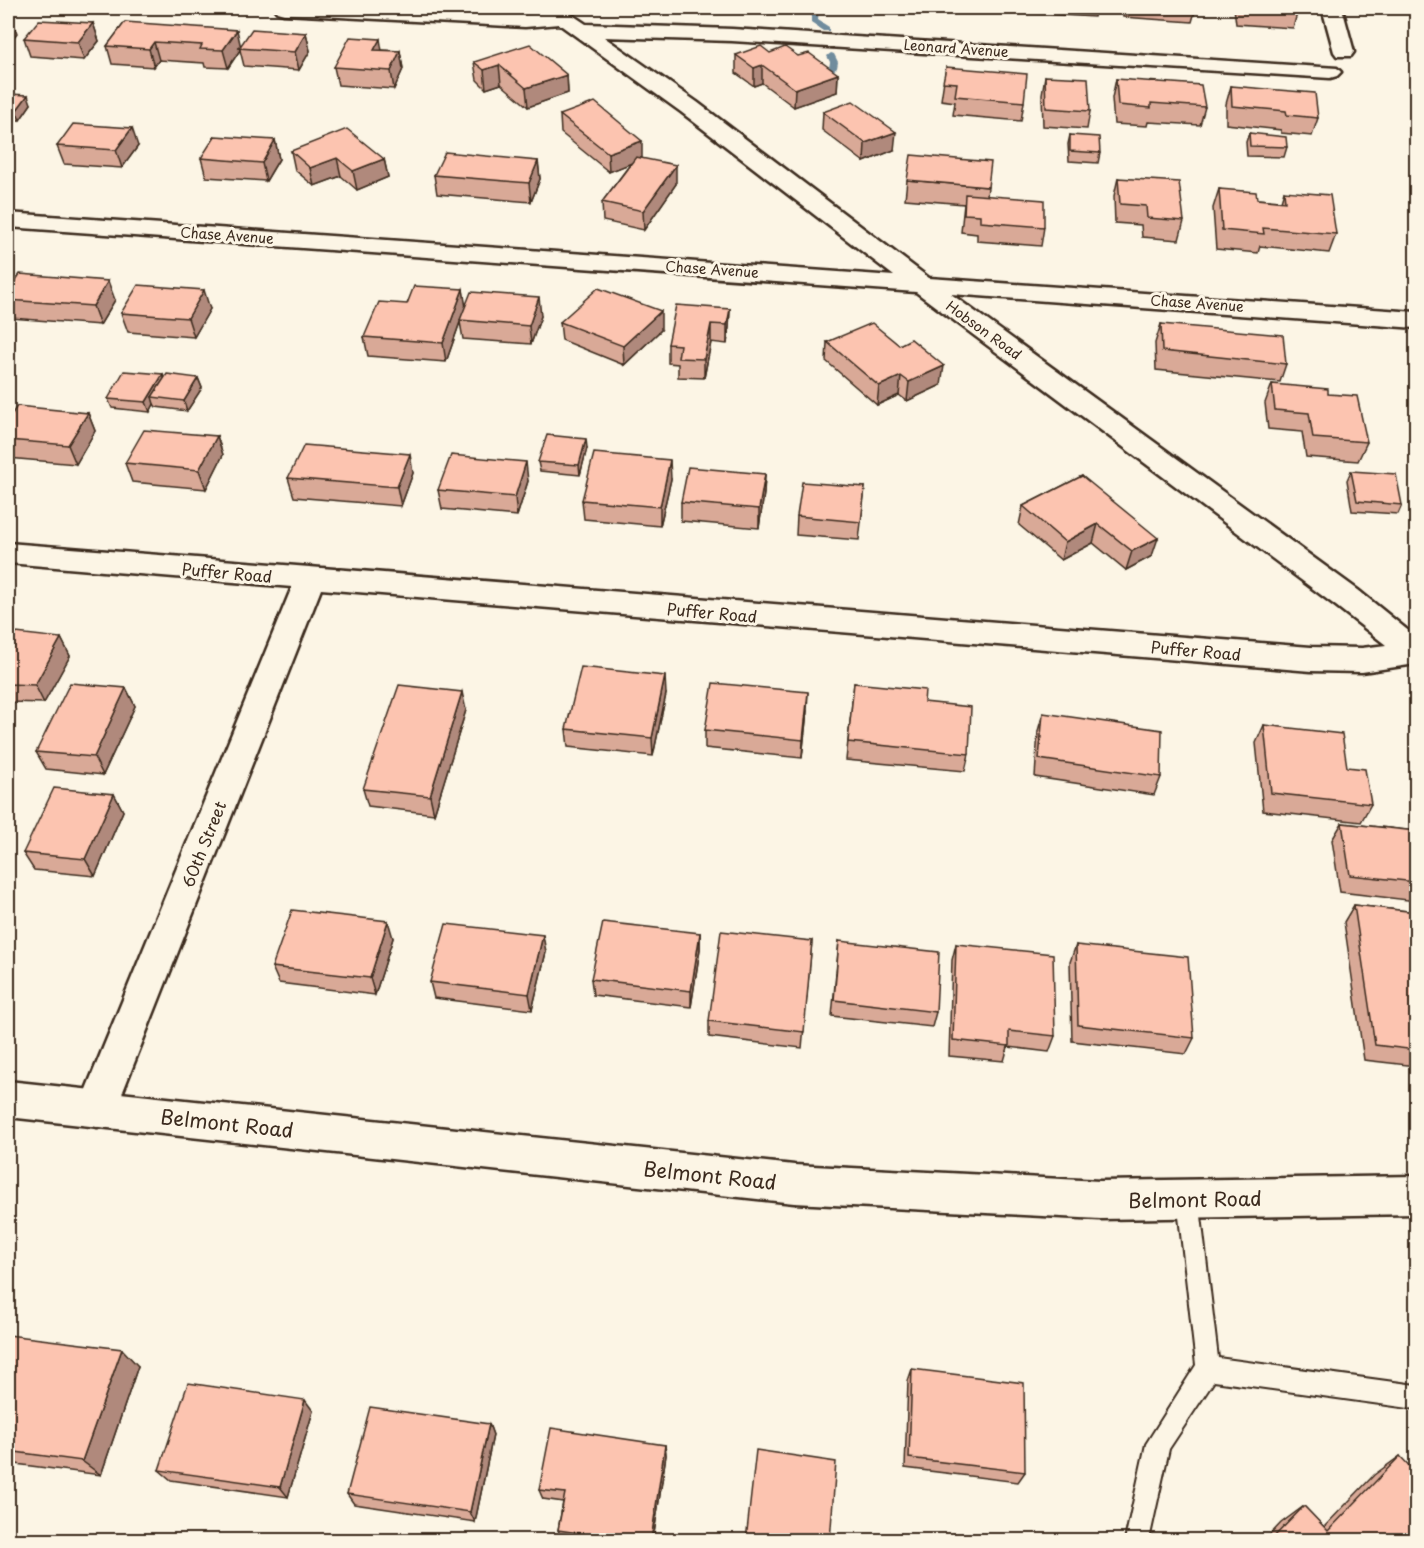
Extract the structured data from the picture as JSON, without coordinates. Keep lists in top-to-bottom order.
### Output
{
  "streets": {
    "street": [
      "Leonard Avenue",
      "Chase Avenue",
      "Hobson Road",
      "Puffer Road",
      "60th Street",
      "Belmont Road"
    ]
  },
  "crossings": [
    ["Leonard Avenue", "Hobson Road"],
    ["Chase Avenue", "Hobson Road"],
    ["Hobson Road", "Puffer Road"],
    ["Puffer Road", "60th Street"],
    ["60th Street", "Belmont Road"]
  ]
}
